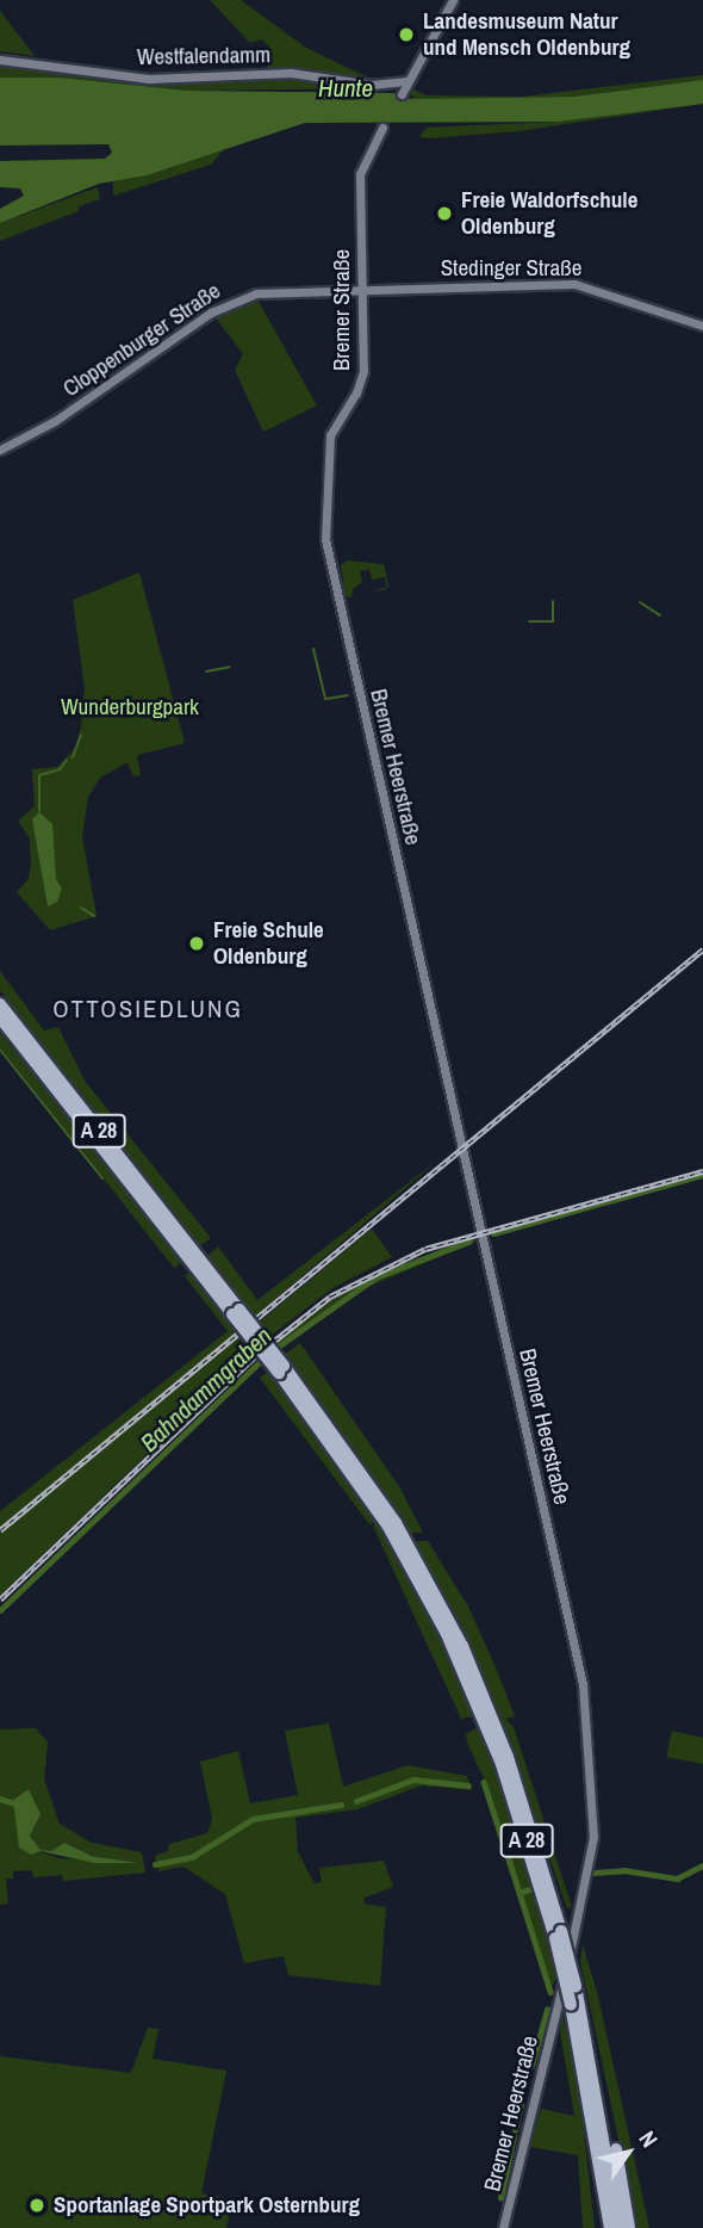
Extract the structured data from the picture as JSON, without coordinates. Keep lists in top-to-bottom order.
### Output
{
  "streets": {
    "highway": ["A 28"],
    "street": [
      "Westfalendamm",
      "Stedinger Straße",
      "Bremer Straße",
      "Cloppenburger Straße",
      "Bremer Heerstraße"
    ]
  },
  "crossings": [
    ["Stedinger Straße", "Bremer Straße"],
    ["Stedinger Straße", "Cloppenburger Straße"],
    ["Bremer Straße", "Cloppenburger Straße"],
    ["Bremer Straße", "Bremer Heerstraße"]
  ],
  "districts": ["OTTOSIEDLUNG"],
  "water": ["Hunte", "Bahndammgraben"],
  "parks": ["Wunderburgpark"],
  "places": [
    "Landesmuseum Natur und Mensch Oldenburg",
    "Freie Waldorfschule Oldenburg",
    "Freie Schule Oldenburg",
    "Sportanlage Sportpark Osternburg"
  ],
  "north": "top right"
}
